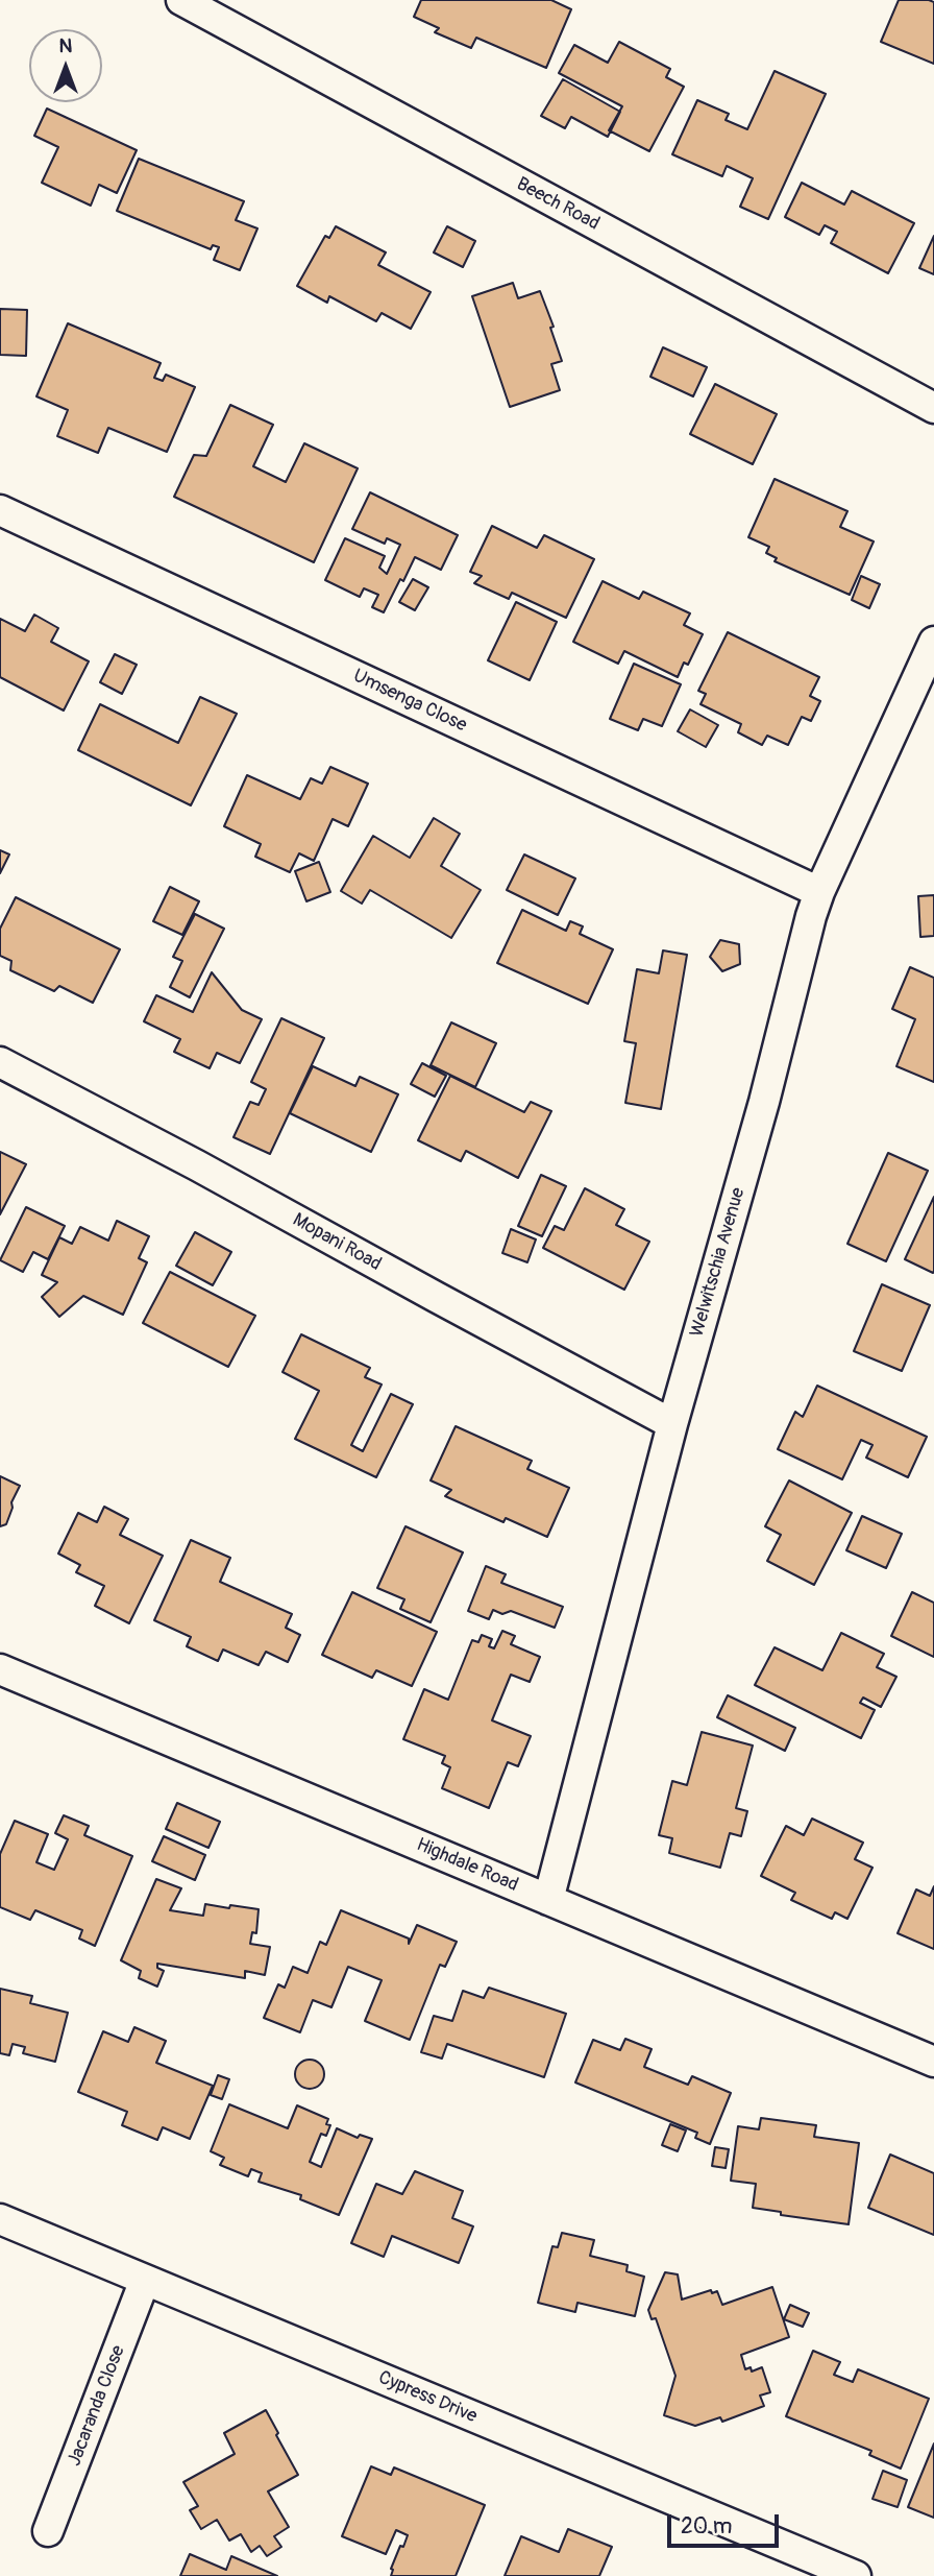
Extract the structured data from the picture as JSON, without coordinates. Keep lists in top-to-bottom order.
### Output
{
  "streets": {
    "street": [
      "Beech Road",
      "Umsenga Close",
      "Mopani Road",
      "Welwitschia Avenue",
      "Highdale Road",
      "Cypress Drive",
      "Jacaranda Close"
    ]
  },
  "crossings": [
    ["Umsenga Close", "Welwitschia Avenue"],
    ["Mopani Road", "Welwitschia Avenue"],
    ["Welwitschia Avenue", "Highdale Road"],
    ["Cypress Drive", "Jacaranda Close"]
  ],
  "scale_bar": "20 m",
  "north": "top"
}
